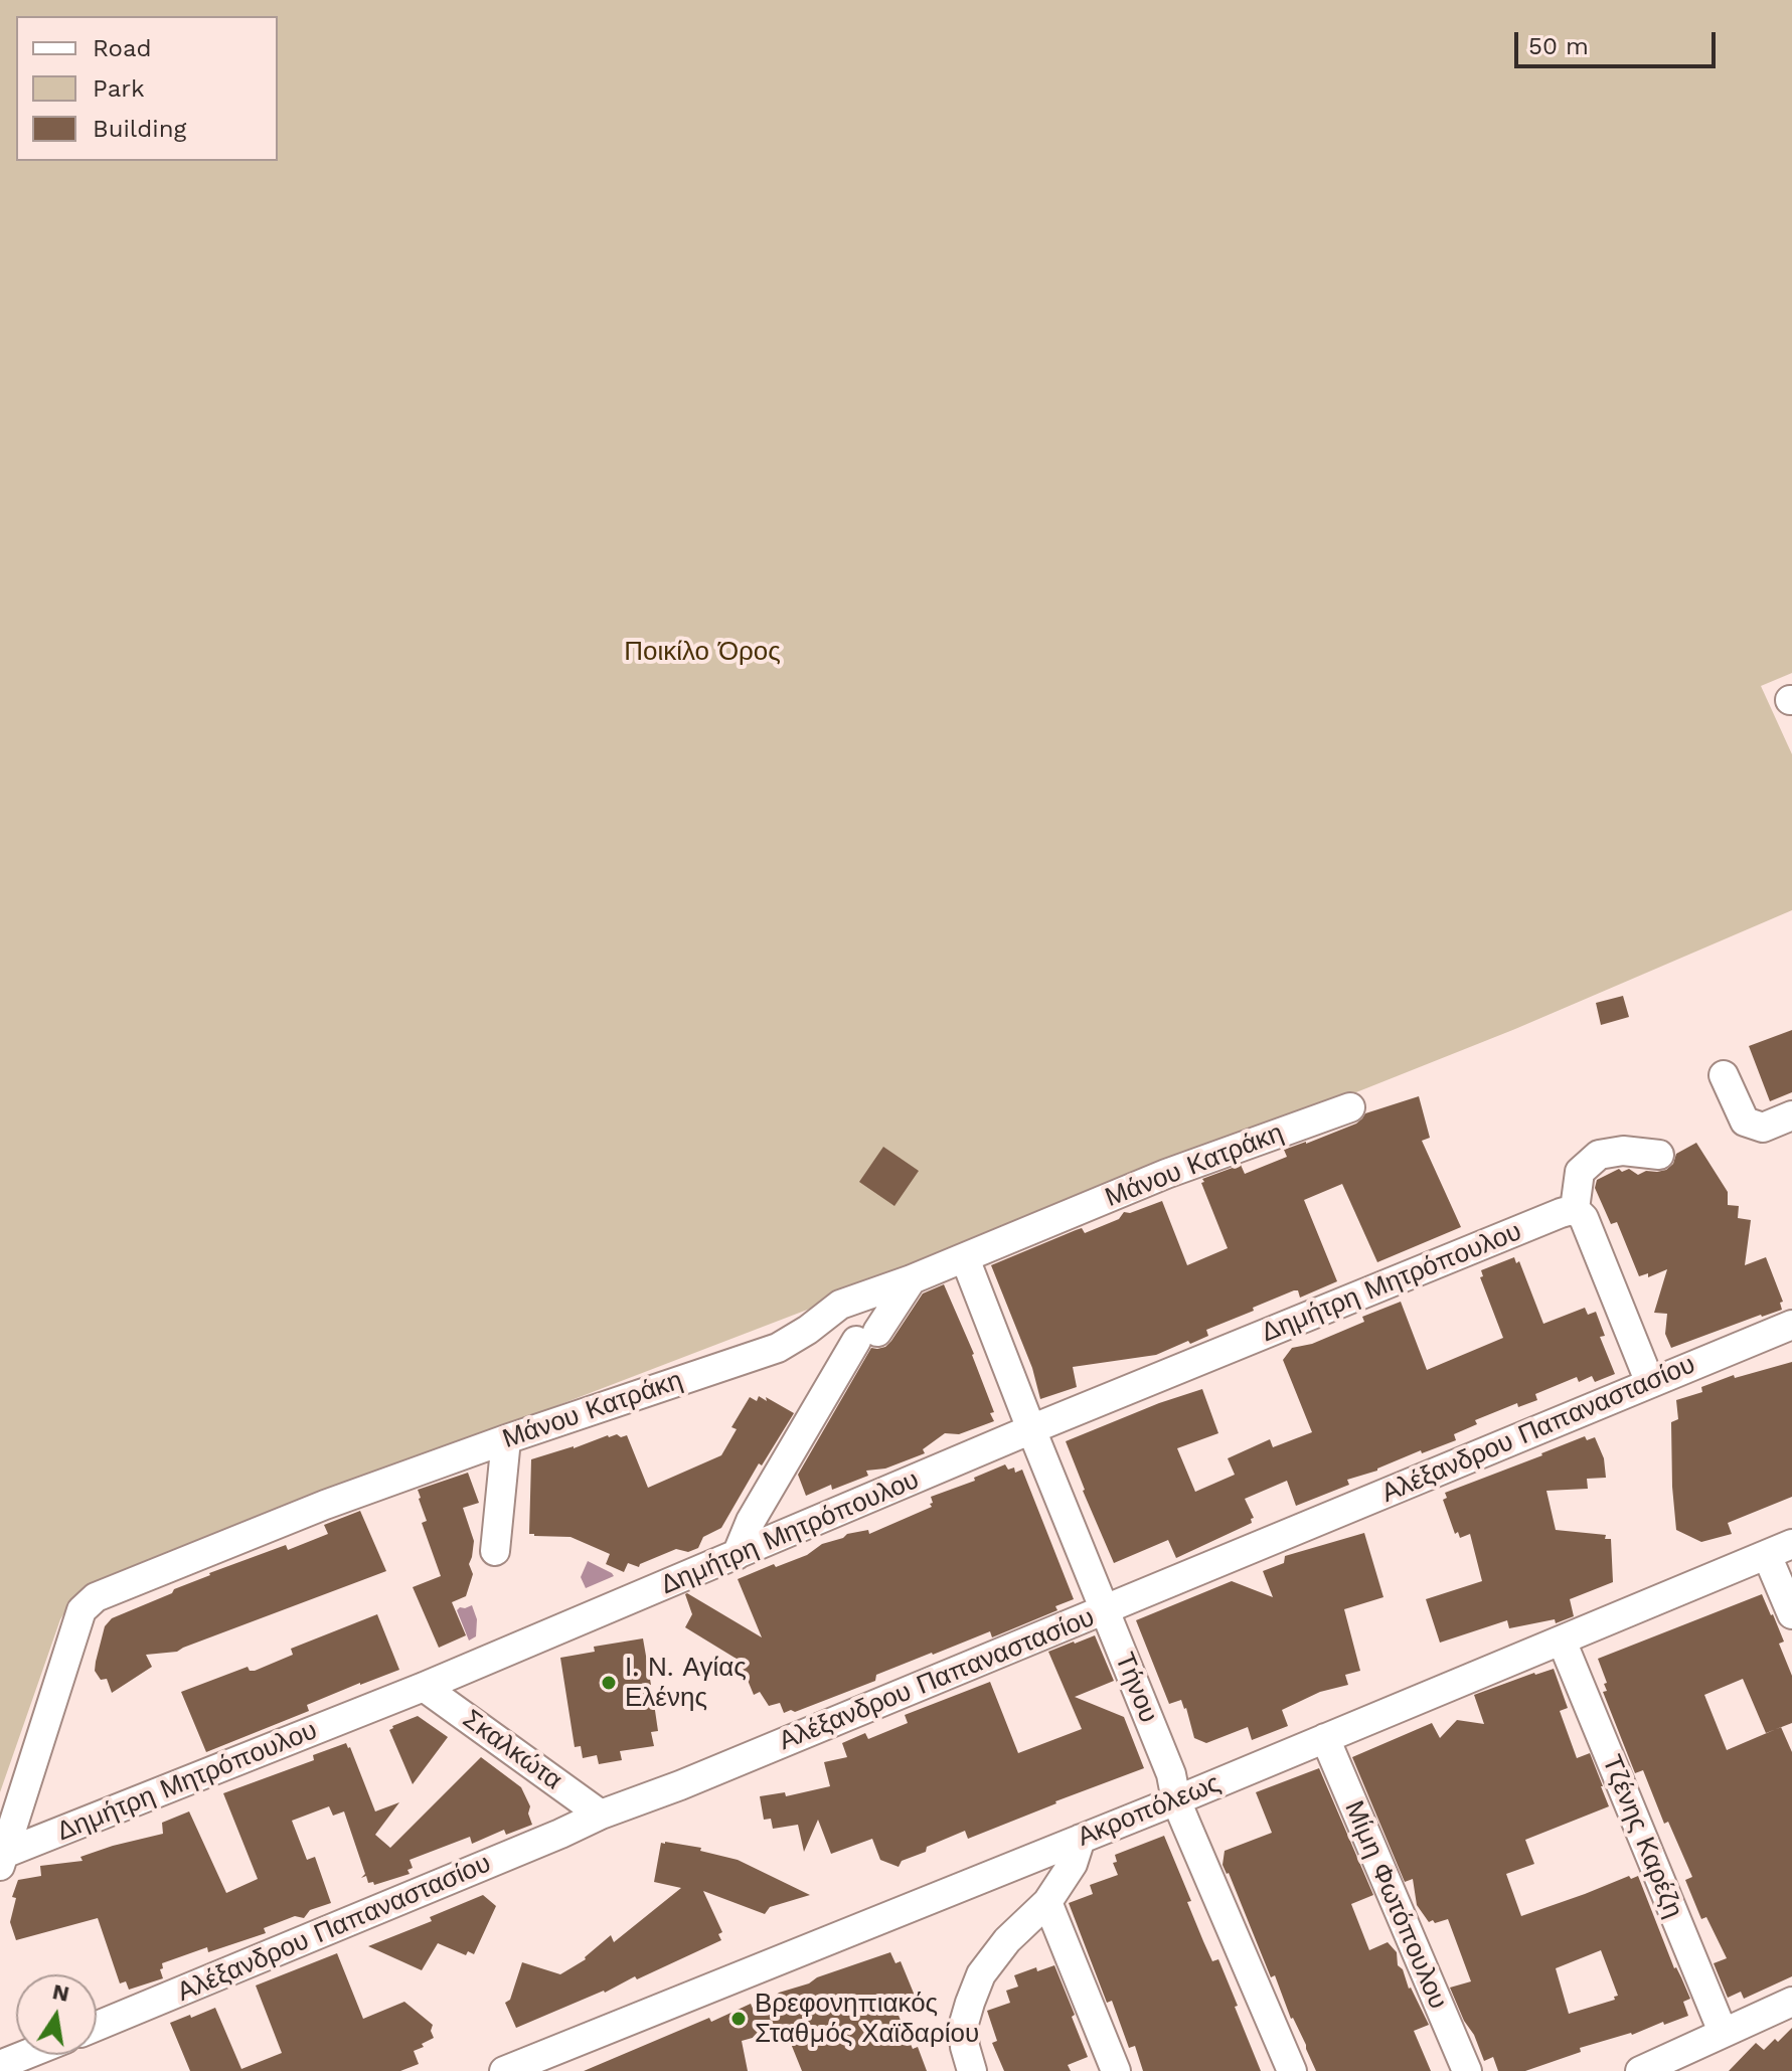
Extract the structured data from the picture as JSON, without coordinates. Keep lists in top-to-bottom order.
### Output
{
  "streets": {
    "street": [
      "Μάνου Κατράκη",
      "Δημήτρη Μητρόπουλου",
      "Αλέξανδρου Παπαναστασίου",
      "Τήνου",
      "Σκαλκώτα",
      "Ακροπόλεως",
      "Τζένης Καρέζη",
      "Μίμη Φωτόπουλου"
    ]
  },
  "crossings": [
    ["Μάνου Κατράκη", "Δημήτρη Μητρόπουλου"],
    ["Μάνου Κατράκη", "Τήνου"],
    ["Δημήτρη Μητρόπουλου", "Τήνου"],
    ["Δημήτρη Μητρόπουλου", "Σκαλκώτα"],
    ["Αλέξανδρου Παπαναστασίου", "Τήνου"],
    ["Αλέξανδρου Παπαναστασίου", "Σκαλκώτα"],
    ["Τήνου", "Ακροπόλεως"],
    ["Ακροπόλεως", "Τζένης Καρέζη"],
    ["Ακροπόλεως", "Μίμη Φωτόπουλου"]
  ],
  "parks": ["Ποικίλο Όρος"],
  "places": ["Ι. Ν. Αγίας Ελένης", "Βρεφονηπιακός Σταθμός Χαϊδαρίου"],
  "legend": ["Road", "Park", "Building"],
  "scale_bar": "50 m",
  "north": "top"
}
